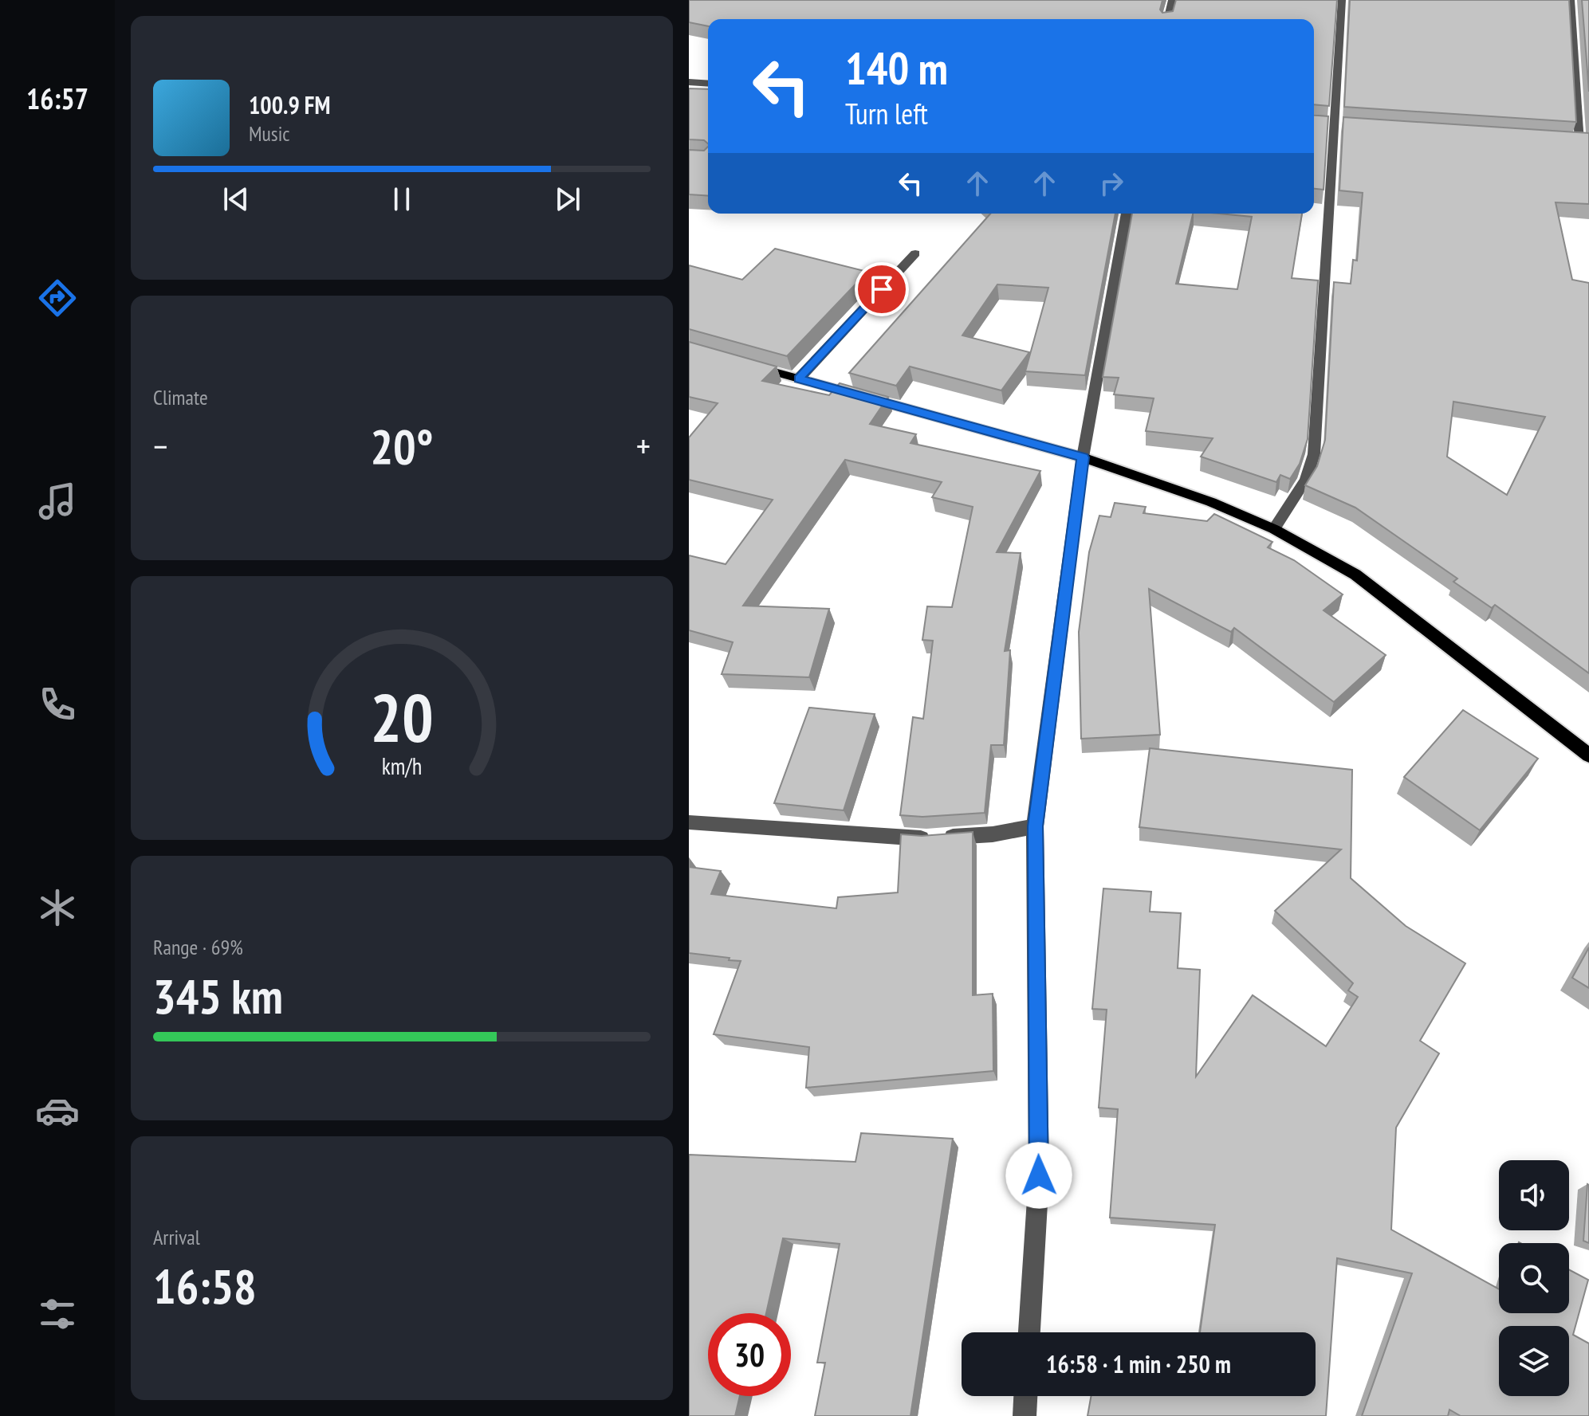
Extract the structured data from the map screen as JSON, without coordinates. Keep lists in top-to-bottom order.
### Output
{
  "page": {
    "tabs": "16:57",
    "turn": ["140 m", "Turn left"],
    "song": ["100.9 FM", "Music"],
    "tile": [
      "Climate",
      ["Range · 69%", "345 km"],
      ["Arrival", "16:58"]
    ],
    "heat": ["−", "20°", "+"],
    "limit": "30",
    "trip": "16:58 · 1 min · 250 m",
    "gauge": ["20", "km/h"]
  }
}
